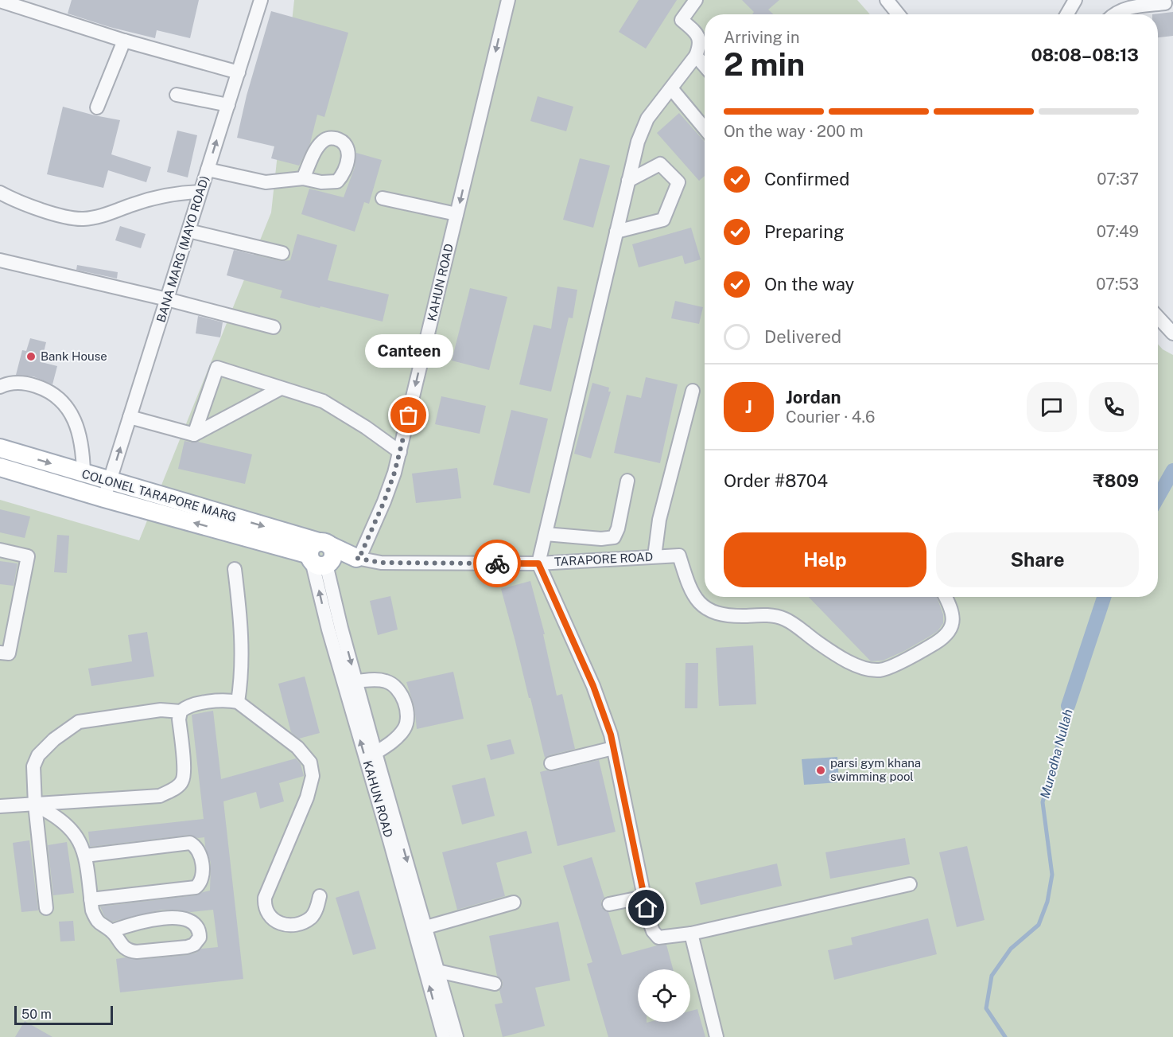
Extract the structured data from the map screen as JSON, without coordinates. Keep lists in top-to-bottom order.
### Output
{
  "streets": {
    "main road": ["COLONEL TARAPORE MARG"],
    "street": ["BANA MARG (MAYO ROAD)", "KAHUN ROAD", "TARAPORE ROAD"]
  },
  "crossings": [
    ["BANA MARG (MAYO ROAD)", "COLONEL TARAPORE MARG"],
    ["KAHUN ROAD", "COLONEL TARAPORE MARG"],
    ["KAHUN ROAD", "TARAPORE ROAD"]
  ],
  "water": ["Muredha Nullah"],
  "places": ["Bank House", "Canteen", "parsi gym khana swimming pool"],
  "scale_bar": "50 m",
  "page": {
    "heading": ["2 min", "Arriving in", "08:08–08:13"],
    "panel": [
      "Jordan",
      "Courier · 4.6",
      "Order #8704",
      "₹809"
    ],
    "bar": "On the way · 200 m",
    "list": [
      ["Confirmed", "07:37"],
      ["Preparing", "07:49"],
      ["On the way", "07:53"],
      "Delivered"
    ],
    "bubble": "Canteen",
    "round": "J",
    "buttons": ["Help", "Share"],
    "scale": "50 m"
  }
}
